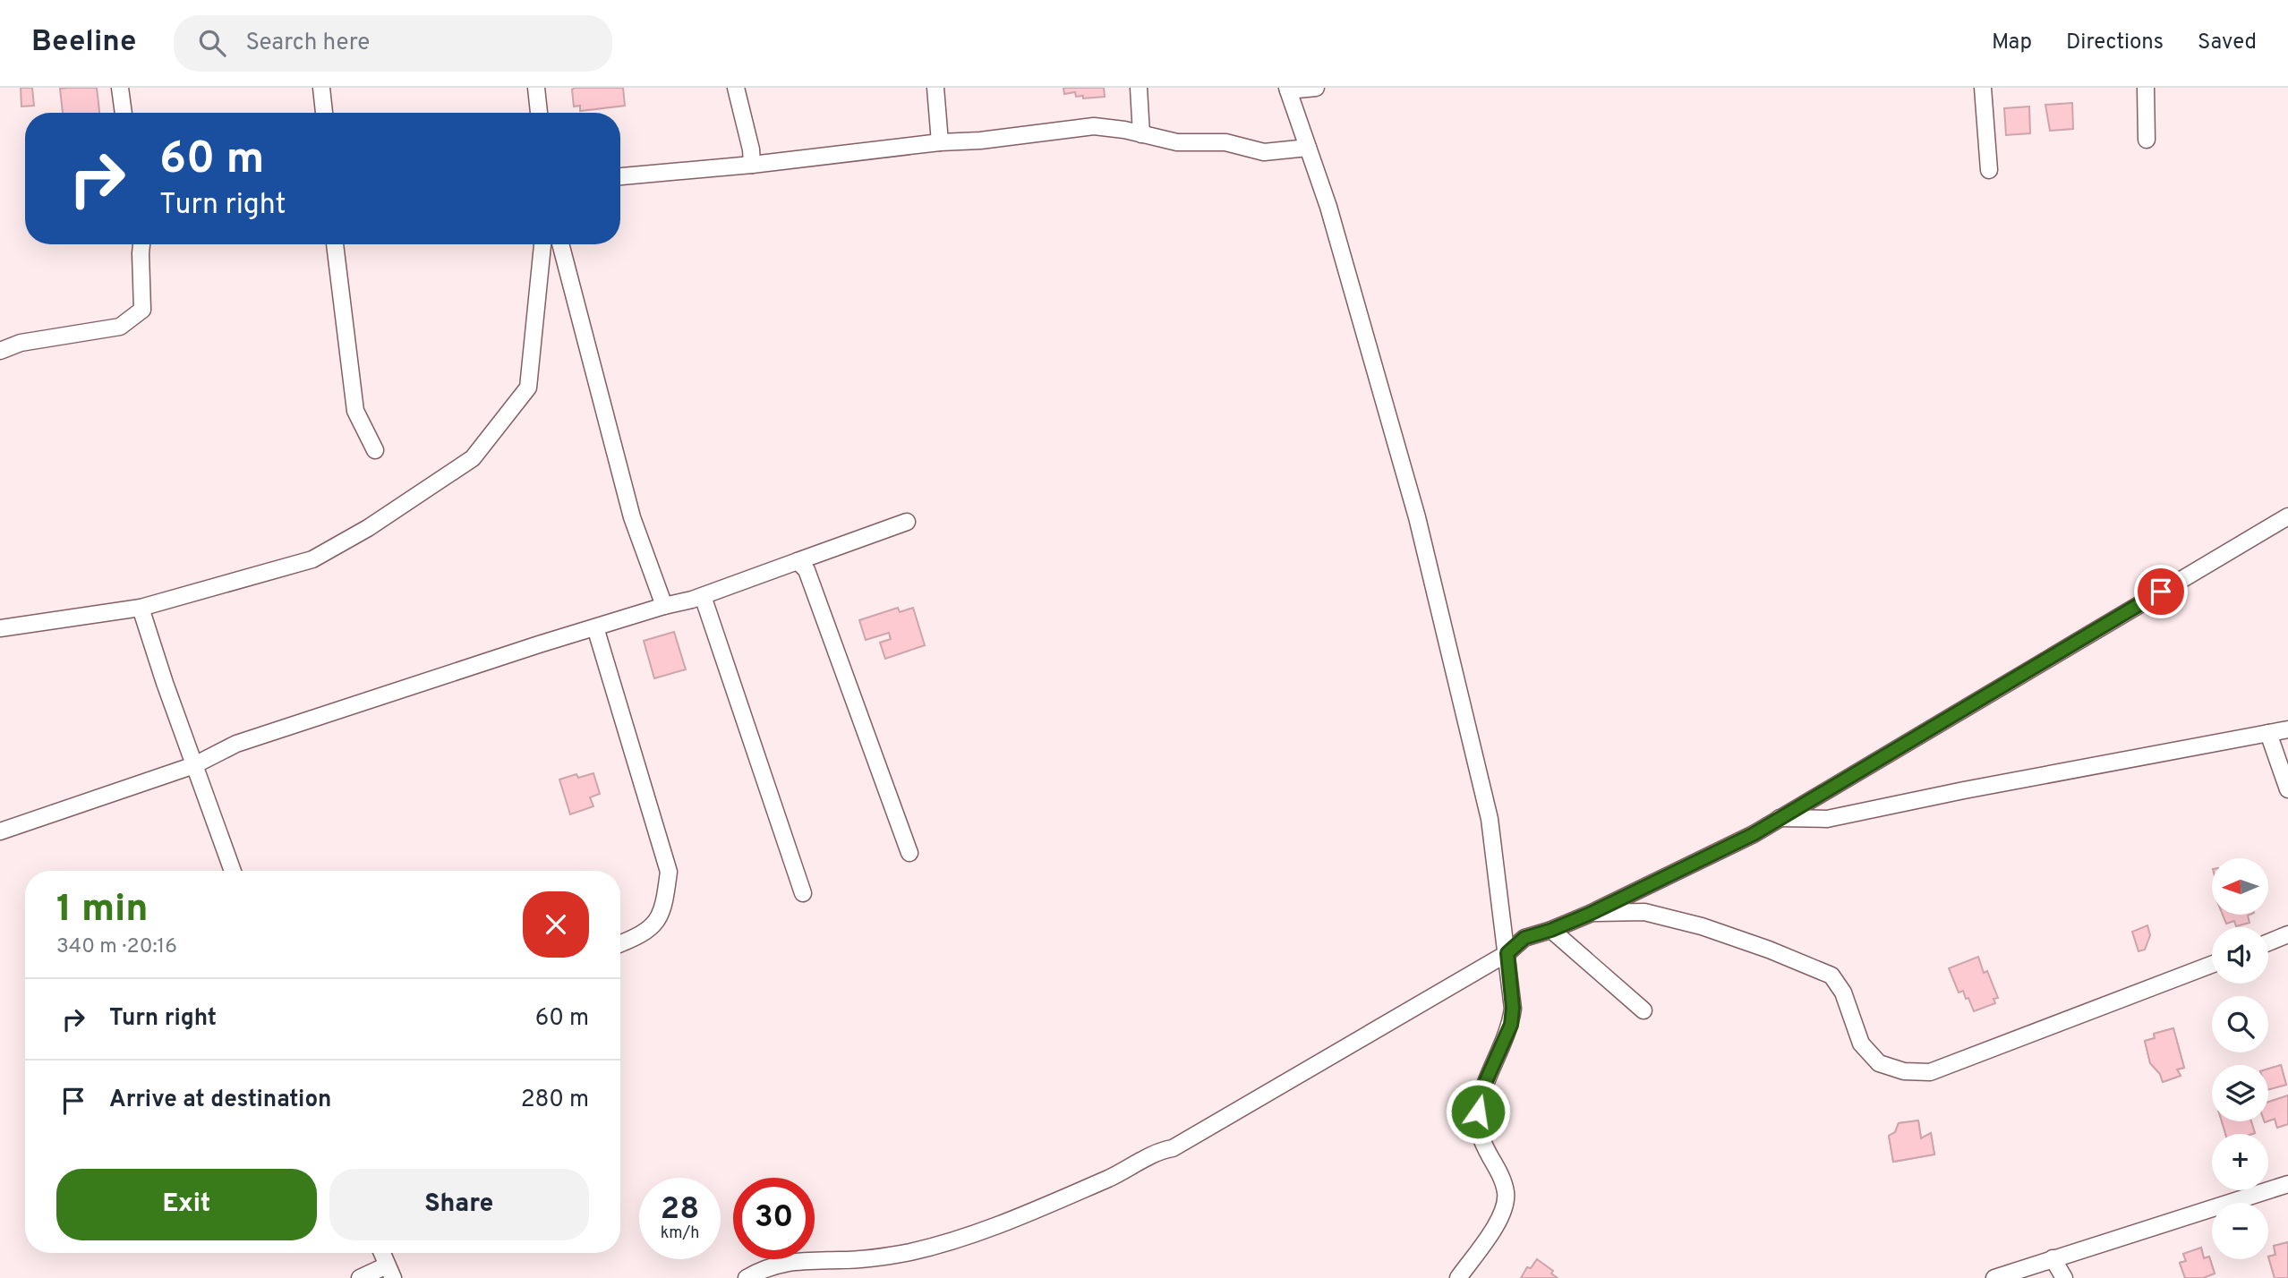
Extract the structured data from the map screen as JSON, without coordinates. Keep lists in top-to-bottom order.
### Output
{
  "north": "left",
  "page": {
    "header": "Beeline",
    "search": "Search here",
    "nav": ["Map", "Directions", "Saved"],
    "turn": ["60 m", "Turn right"],
    "map_buttons": ["+", "−"],
    "heading": ["1 min", "340 m · 20:16"],
    "list": [
      {
        "name": "Turn right",
        "value": "60 m"
      },
      {
        "name": "Arrive at destination",
        "value": "280 m"
      }
    ],
    "buttons": ["Exit", "Share"],
    "speed": "28 km/h",
    "limit": "30"
  }
}
